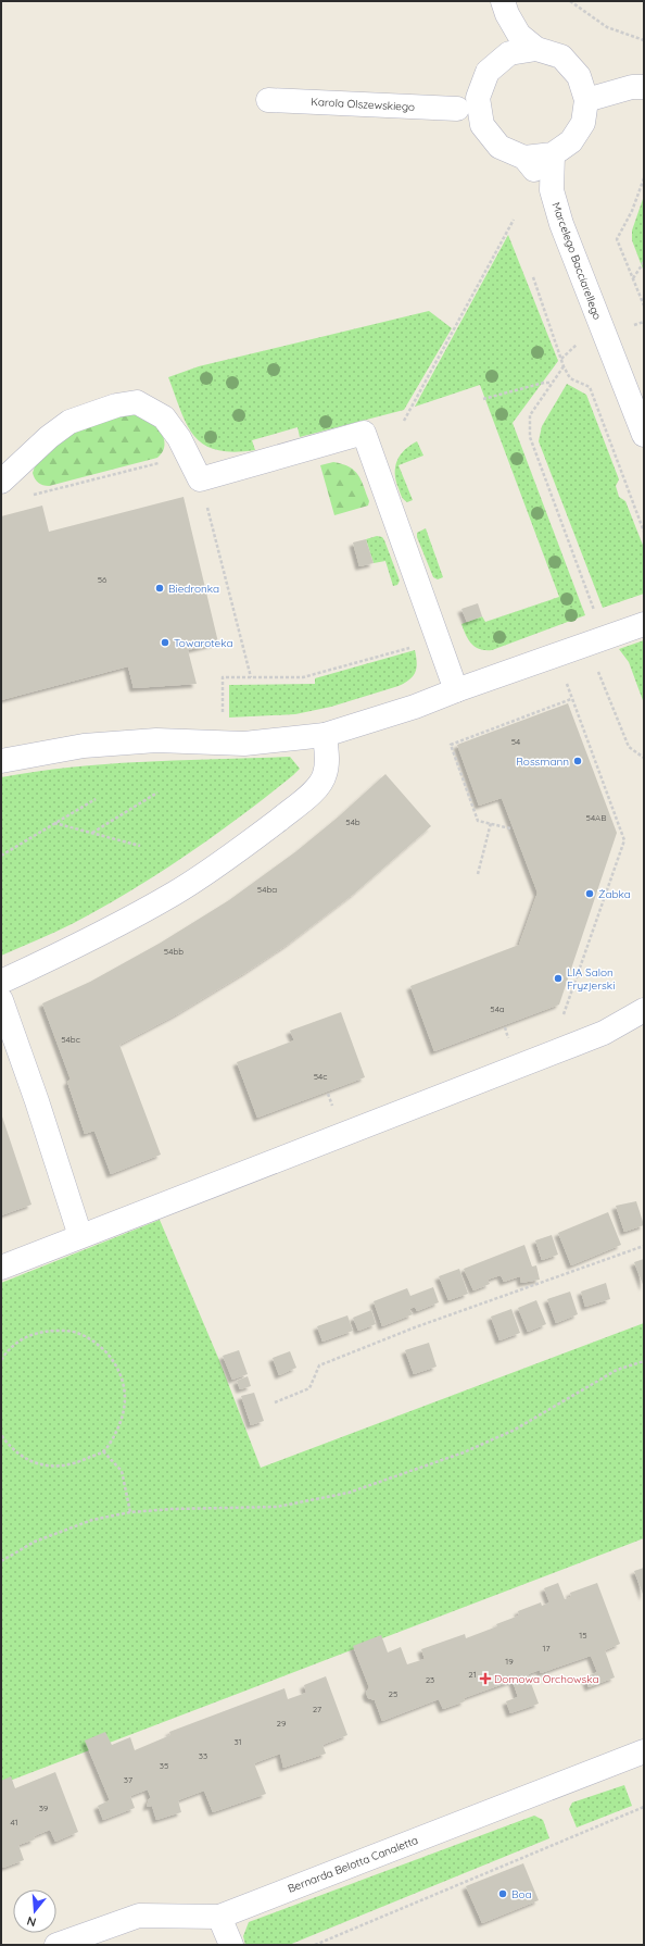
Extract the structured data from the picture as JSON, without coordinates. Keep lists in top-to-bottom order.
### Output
{
  "streets": {
    "street": ["Karola Olszewskiego", "Marcelego Bacciarellego", "Bernarda Belotta Canaletta"]
  },
  "places": {
    "other": [
      "Biedronka",
      "Towaroteka",
      "Rossmann",
      "Żabka",
      "LIA Salon Fryzjerski",
      "Boa"
    ],
    "health": ["Domowa Orchowska"]
  },
  "house_numbers": [
    "56",
    "54",
    "54AB",
    "54b",
    "54ba",
    "54bb",
    "54a",
    "54bc",
    "54c",
    "15",
    "17",
    "19",
    "21",
    "23",
    "25",
    "27",
    "29",
    "31",
    "33",
    "35",
    "37",
    "39",
    "41"
  ],
  "north": "bottom"
}
